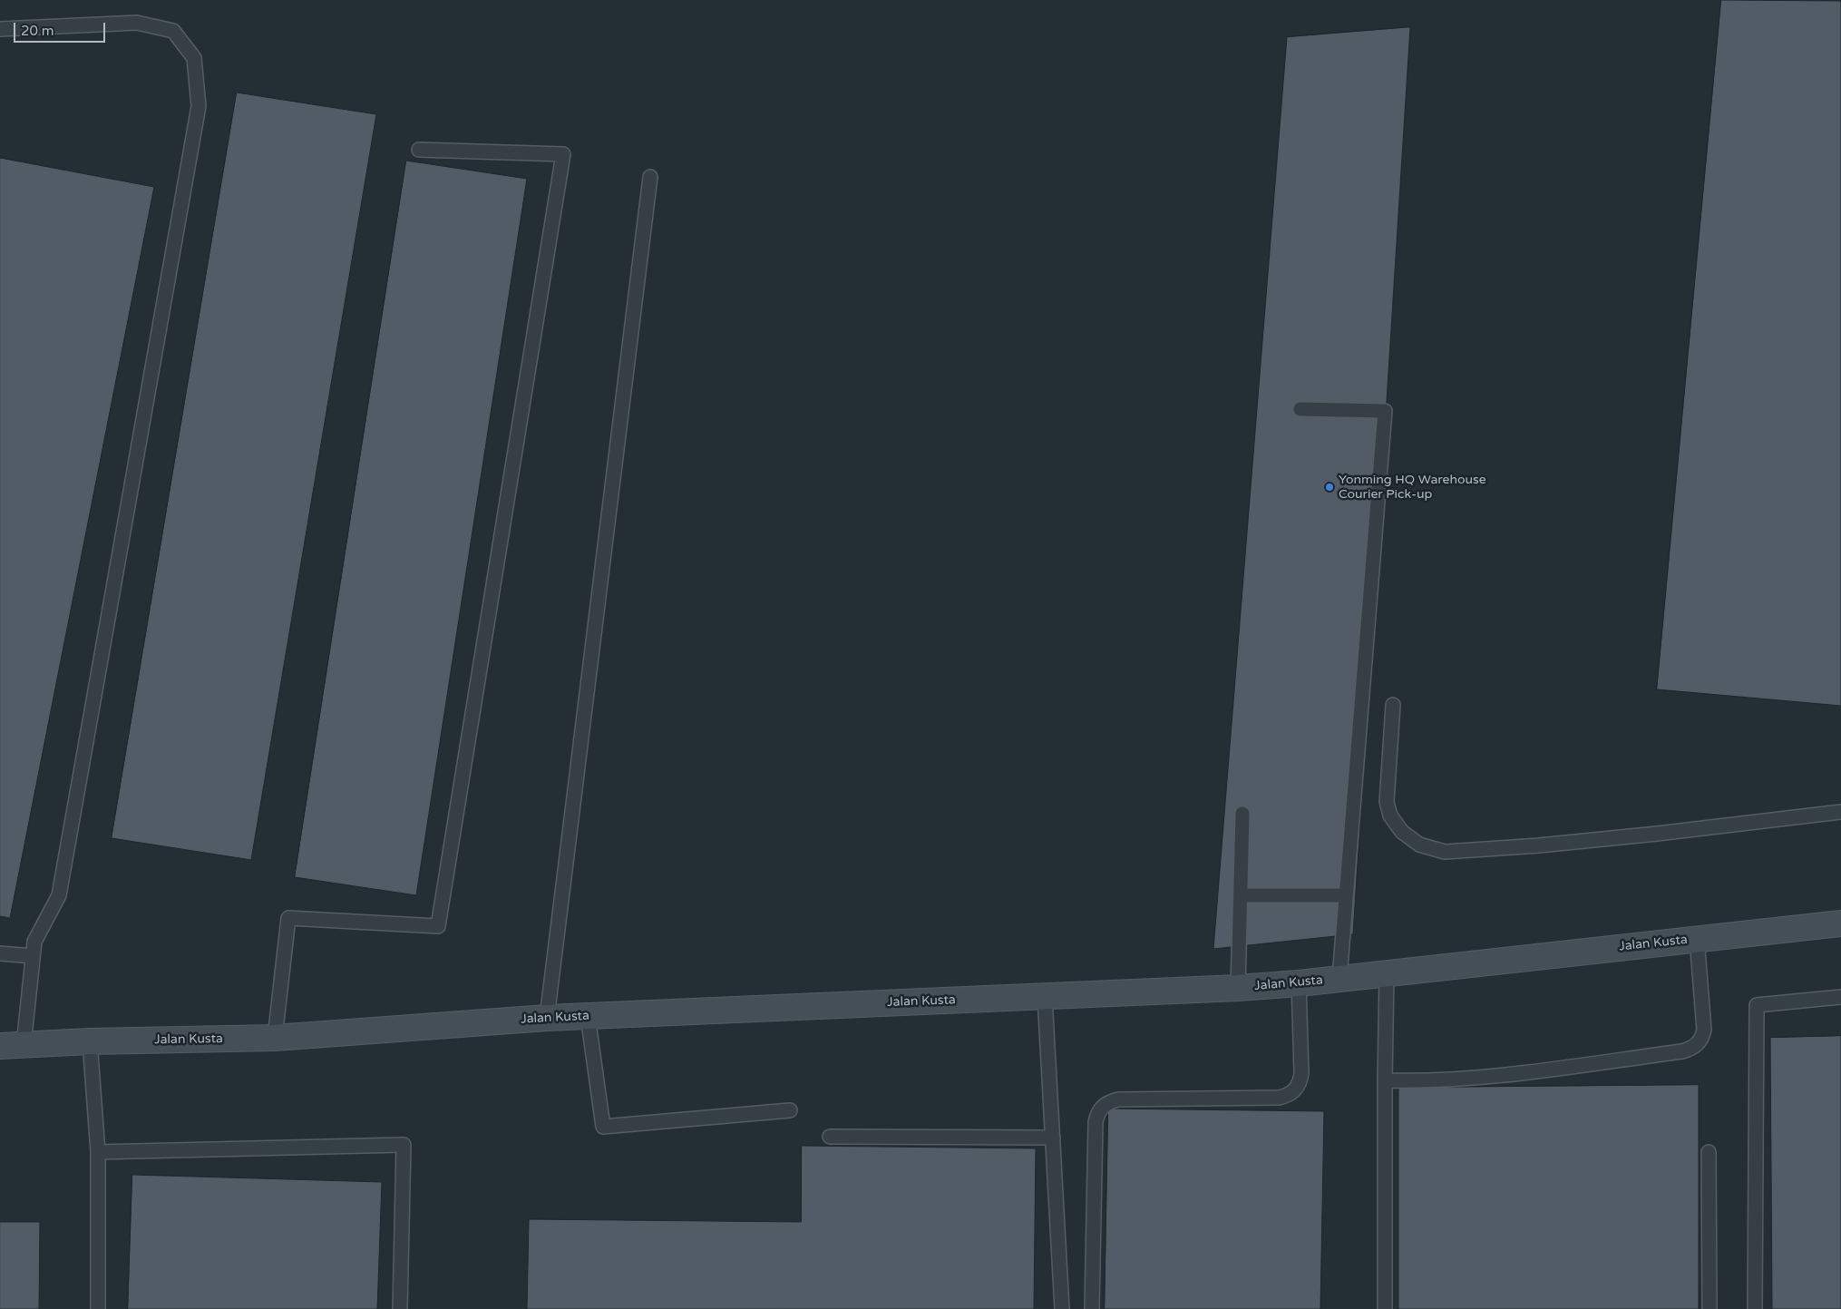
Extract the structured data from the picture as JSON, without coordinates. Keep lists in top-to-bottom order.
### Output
{
  "streets": {
    "street": ["Jalan Kusta"]
  },
  "places": ["Yonming HQ Warehouse Courier Pick-up"],
  "scale_bar": "20 m"
}
